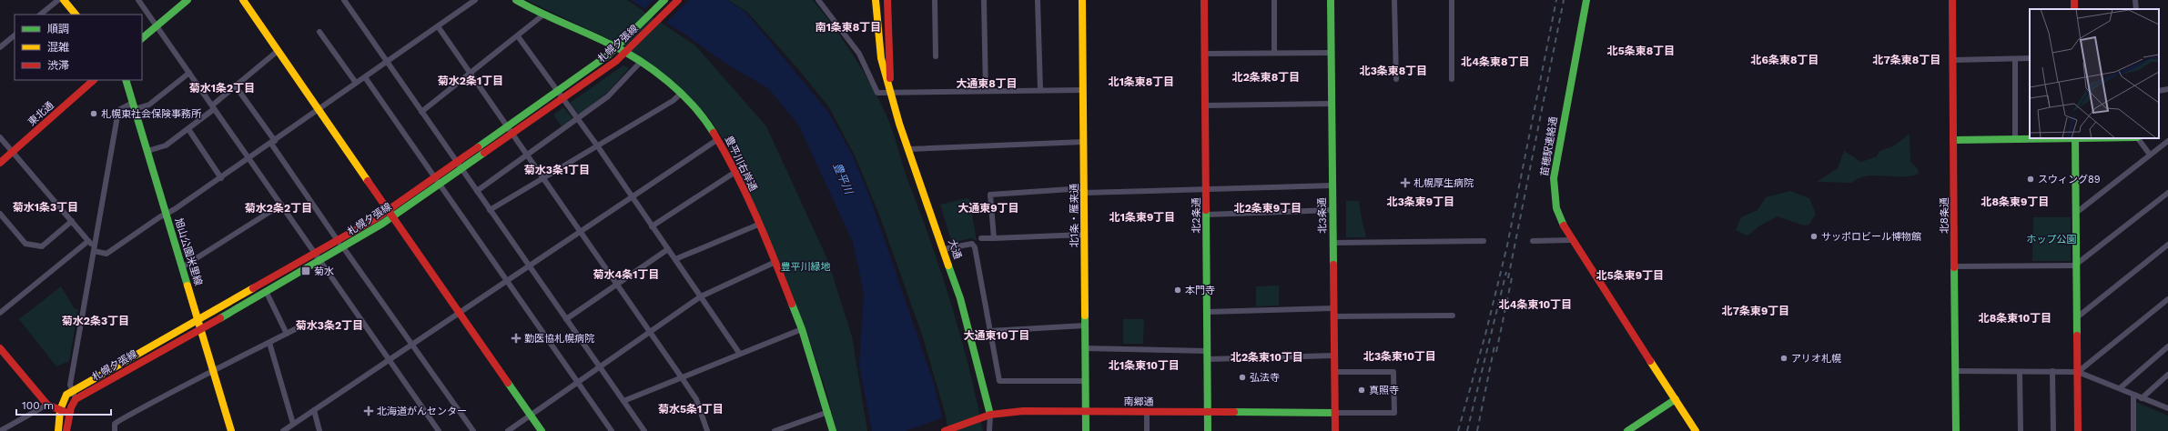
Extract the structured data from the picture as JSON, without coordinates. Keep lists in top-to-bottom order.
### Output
{
  "streets": {
    "main road": [
      "札幌夕張線",
      "東北通",
      "苗穂駅連絡通",
      "豊平川右岸通",
      "北1条・雁来通",
      "北2条通",
      "北3条通",
      "北8条通",
      "大通",
      "旭山公園米里線",
      "南郷通"
    ]
  },
  "crossings": [
    ["札幌夕張線", "豊平川右岸通"],
    ["札幌夕張線", "旭山公園米里線"],
    ["北1条・雁来通", "南郷通"],
    ["北2条通", "南郷通"],
    ["北3条通", "南郷通"],
    ["大通", "南郷通"]
  ],
  "districts": [
    "南1条東8丁目",
    "北5条東8丁目",
    "北6条東8丁目",
    "北7条東8丁目",
    "北4条東8丁目",
    "北3条東8丁目",
    "北2条東8丁目",
    "菊水2条1丁目",
    "北1条東8丁目",
    "大通東8丁目",
    "菊水1条2丁目",
    "菊水3条1丁目",
    "北3条東9丁目",
    "北8条東9丁目",
    "菊水1条3丁目",
    "菊水2条2丁目",
    "大通東9丁目",
    "北2条東9丁目",
    "北1条東9丁目",
    "菊水4条1丁目",
    "北5条東9丁目",
    "北4条東10丁目",
    "北7条東9丁目",
    "北8条東10丁目",
    "菊水2条3丁目",
    "菊水3条2丁目",
    "大通東10丁目",
    "北3条東10丁目",
    "北2条東10丁目",
    "北1条東10丁目",
    "菊水5条1丁目"
  ],
  "water": ["豊平川"],
  "parks": ["ホップ公園", "豊平川緑地"],
  "places": {
    "other": [
      "札幌東社会保険事務所",
      "スウィング89",
      "サッポロビール博物館",
      "本門寺",
      "アリオ札幌",
      "弘法寺",
      "真照寺"
    ],
    "health": ["札幌厚生病院", "勤医協札幌病院", "北海道がんセンター"],
    "transit": ["菊水"]
  },
  "legend": ["順調", "混雑", "渋滞"],
  "scale_bar": "100 m"
}
